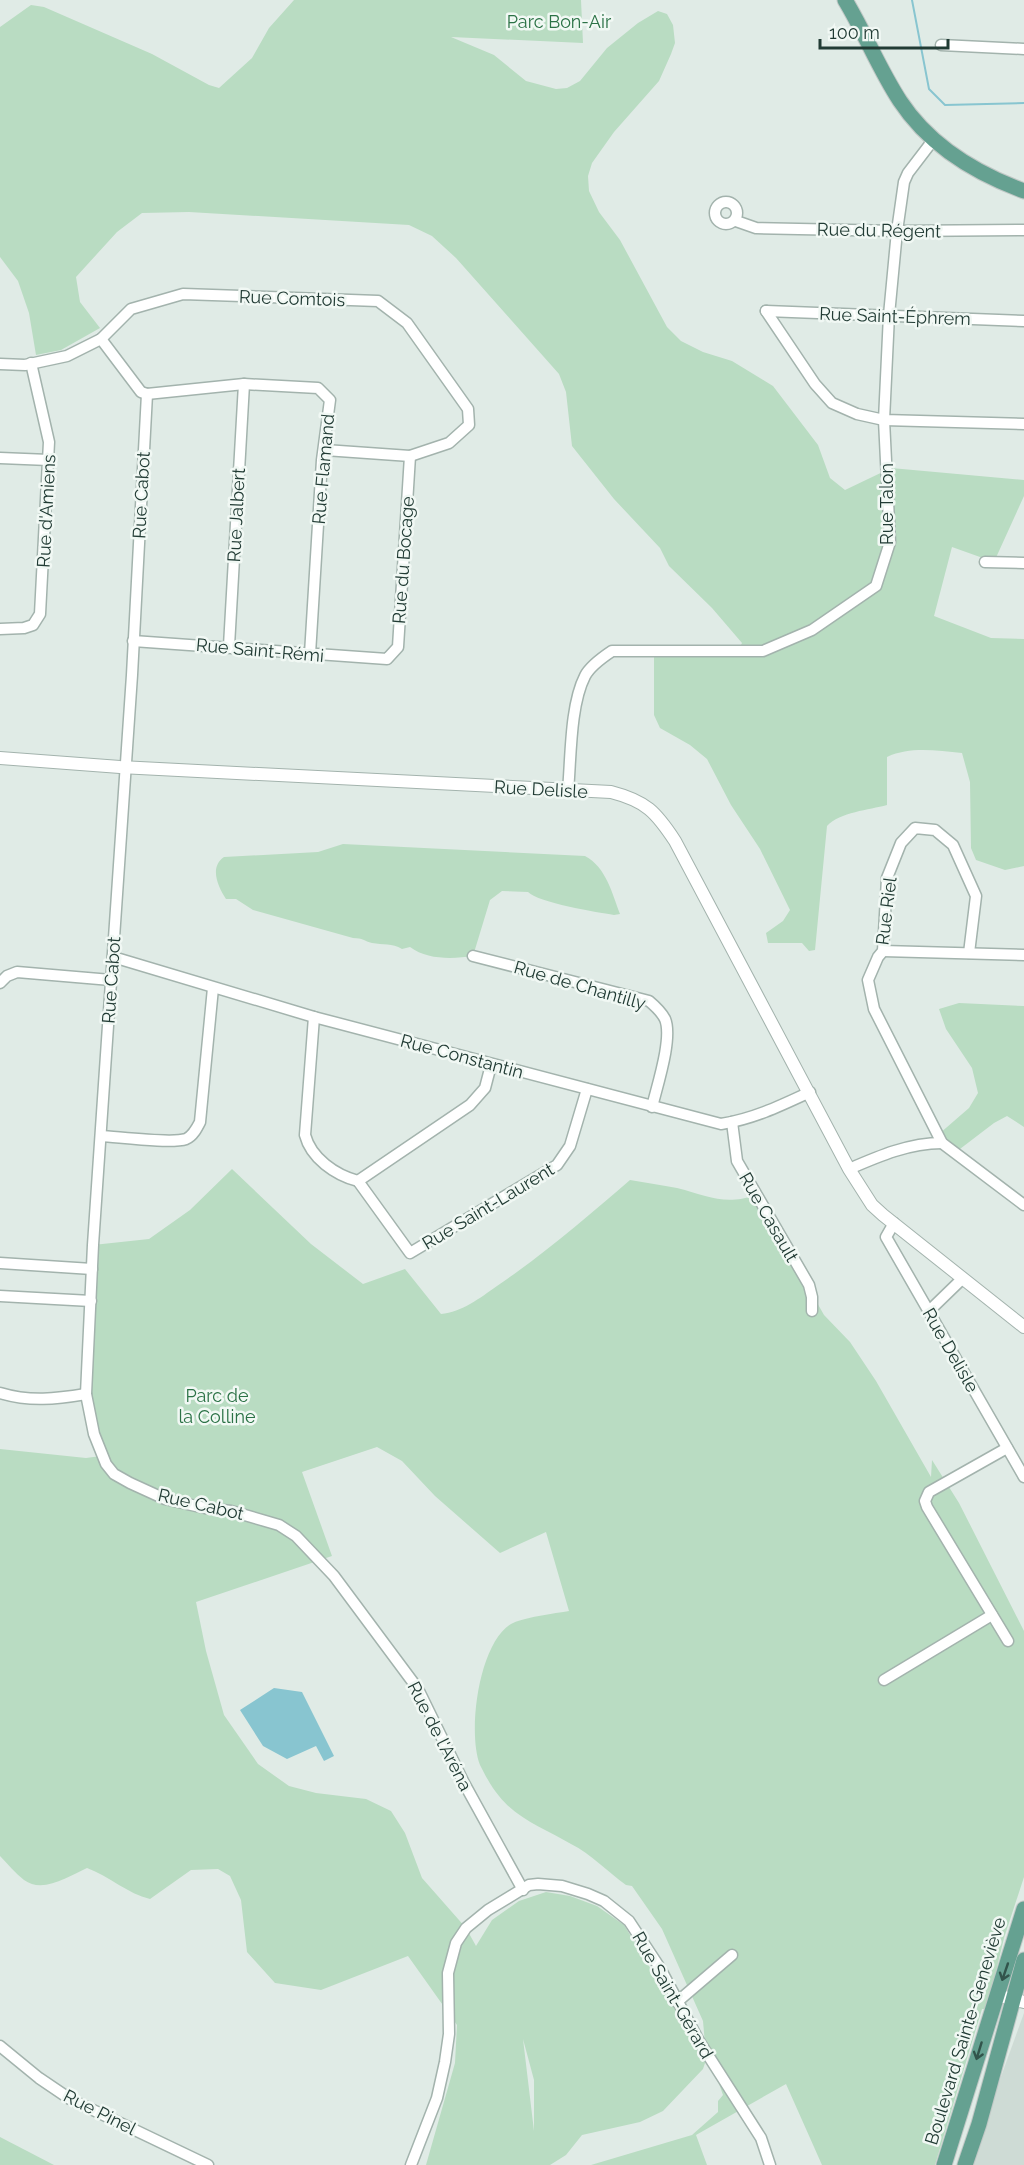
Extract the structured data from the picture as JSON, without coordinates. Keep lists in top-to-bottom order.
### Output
{
  "streets": {
    "main road": ["Boulevard Sainte-Geneviève"],
    "street": [
      "Rue du Régent",
      "Rue Comtois",
      "Rue Saint-Éphrem",
      "Rue Flamand",
      "Rue Cabot",
      "Rue Talon",
      "Rue d'Amiens",
      "Rue Jalbert",
      "Rue du Bocage",
      "Rue Saint-Rémi",
      "Rue Delisle",
      "Rue Riel",
      "Rue de Chantilly",
      "Rue Constantin",
      "Rue Saint-Laurent",
      "Rue Casault",
      "Rue de l'Aréna",
      "Rue Saint-Gérard",
      "Rue Pinel"
    ]
  },
  "crossings": [
    ["Rue du Régent", "Rue Talon"],
    ["Rue Comtois", "Rue d'Amiens"],
    ["Rue Comtois", "Rue du Bocage"],
    ["Rue Saint-Éphrem", "Rue Talon"],
    ["Rue Flamand", "Rue Cabot"],
    ["Rue Flamand", "Rue Jalbert"],
    ["Rue Flamand", "Rue Saint-Rémi"],
    ["Rue Cabot", "Rue Saint-Rémi"],
    ["Rue Cabot", "Rue Delisle"],
    ["Rue Cabot", "Rue Constantin"],
    ["Rue Cabot", "Rue de l'Aréna"],
    ["Rue Talon", "Rue Delisle"],
    ["Rue Jalbert", "Rue Saint-Rémi"],
    ["Rue du Bocage", "Rue Saint-Rémi"],
    ["Rue Delisle", "Rue Constantin"],
    ["Rue de Chantilly", "Rue Constantin"],
    ["Rue Constantin", "Rue Saint-Laurent"],
    ["Rue Constantin", "Rue Casault"],
    ["Rue de l'Aréna", "Rue Saint-Gérard"]
  ],
  "parks": ["Parc Bon-Air", "Parc de la Colline"],
  "scale_bar": "100 m"
}
